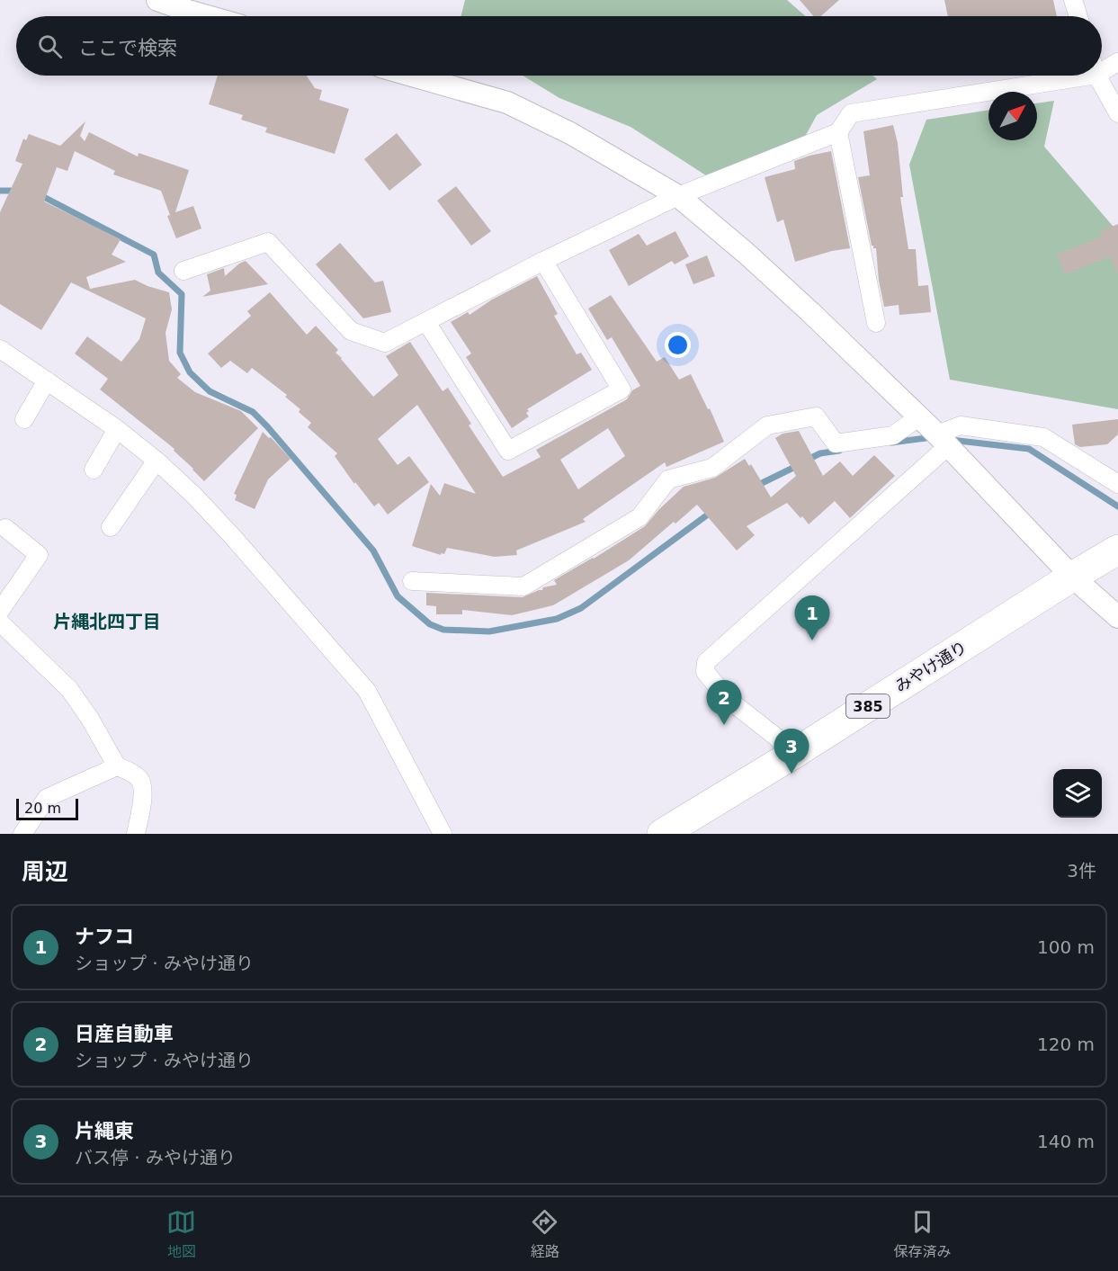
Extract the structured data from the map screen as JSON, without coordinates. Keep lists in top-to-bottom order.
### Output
{
  "streets": {
    "highway": ["みやけ通り", "385"]
  },
  "districts": ["片縄北四丁目"],
  "scale_bar": "20 m",
  "north": "top right",
  "page": {
    "search": "ここで検索",
    "pins": ["1", "2", "3"],
    "scale": "20 m",
    "heading": ["周辺", "3件"],
    "list": [
      {
        "mark": "1",
        "name": "ナフコ",
        "note": "ショップ · みやけ通り",
        "value": "100 m"
      },
      {
        "mark": "2",
        "name": "日産自動車",
        "note": "ショップ · みやけ通り",
        "value": "120 m"
      },
      {
        "mark": "3",
        "name": "片縄東",
        "note": "バス停 · みやけ通り",
        "value": "140 m"
      }
    ],
    "nav": ["地図", "経路", "保存済み"]
  }
}
